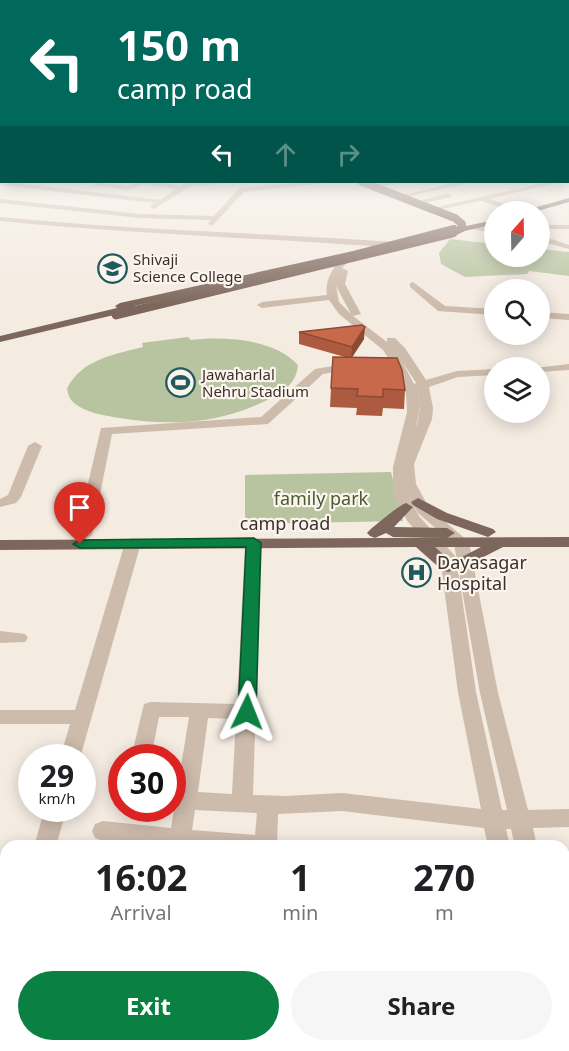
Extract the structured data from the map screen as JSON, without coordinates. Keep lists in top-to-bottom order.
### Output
{
  "streets": {
    "main road": ["camp road"]
  },
  "parks": ["family park"],
  "places": {
    "school or university": ["Shivaji Science College"],
    "sports": ["Jawaharlal Nehru Stadium"],
    "hospital": ["Dayasagar Hospital"]
  },
  "north": "top",
  "page": {
    "turn": ["150 m", "camp road"],
    "speed": "29 km/h",
    "limit": "30",
    "eta": [
      "16:02",
      "Arrival",
      "1",
      "min",
      "270",
      "m"
    ],
    "buttons": ["Exit", "Share"]
  }
}
